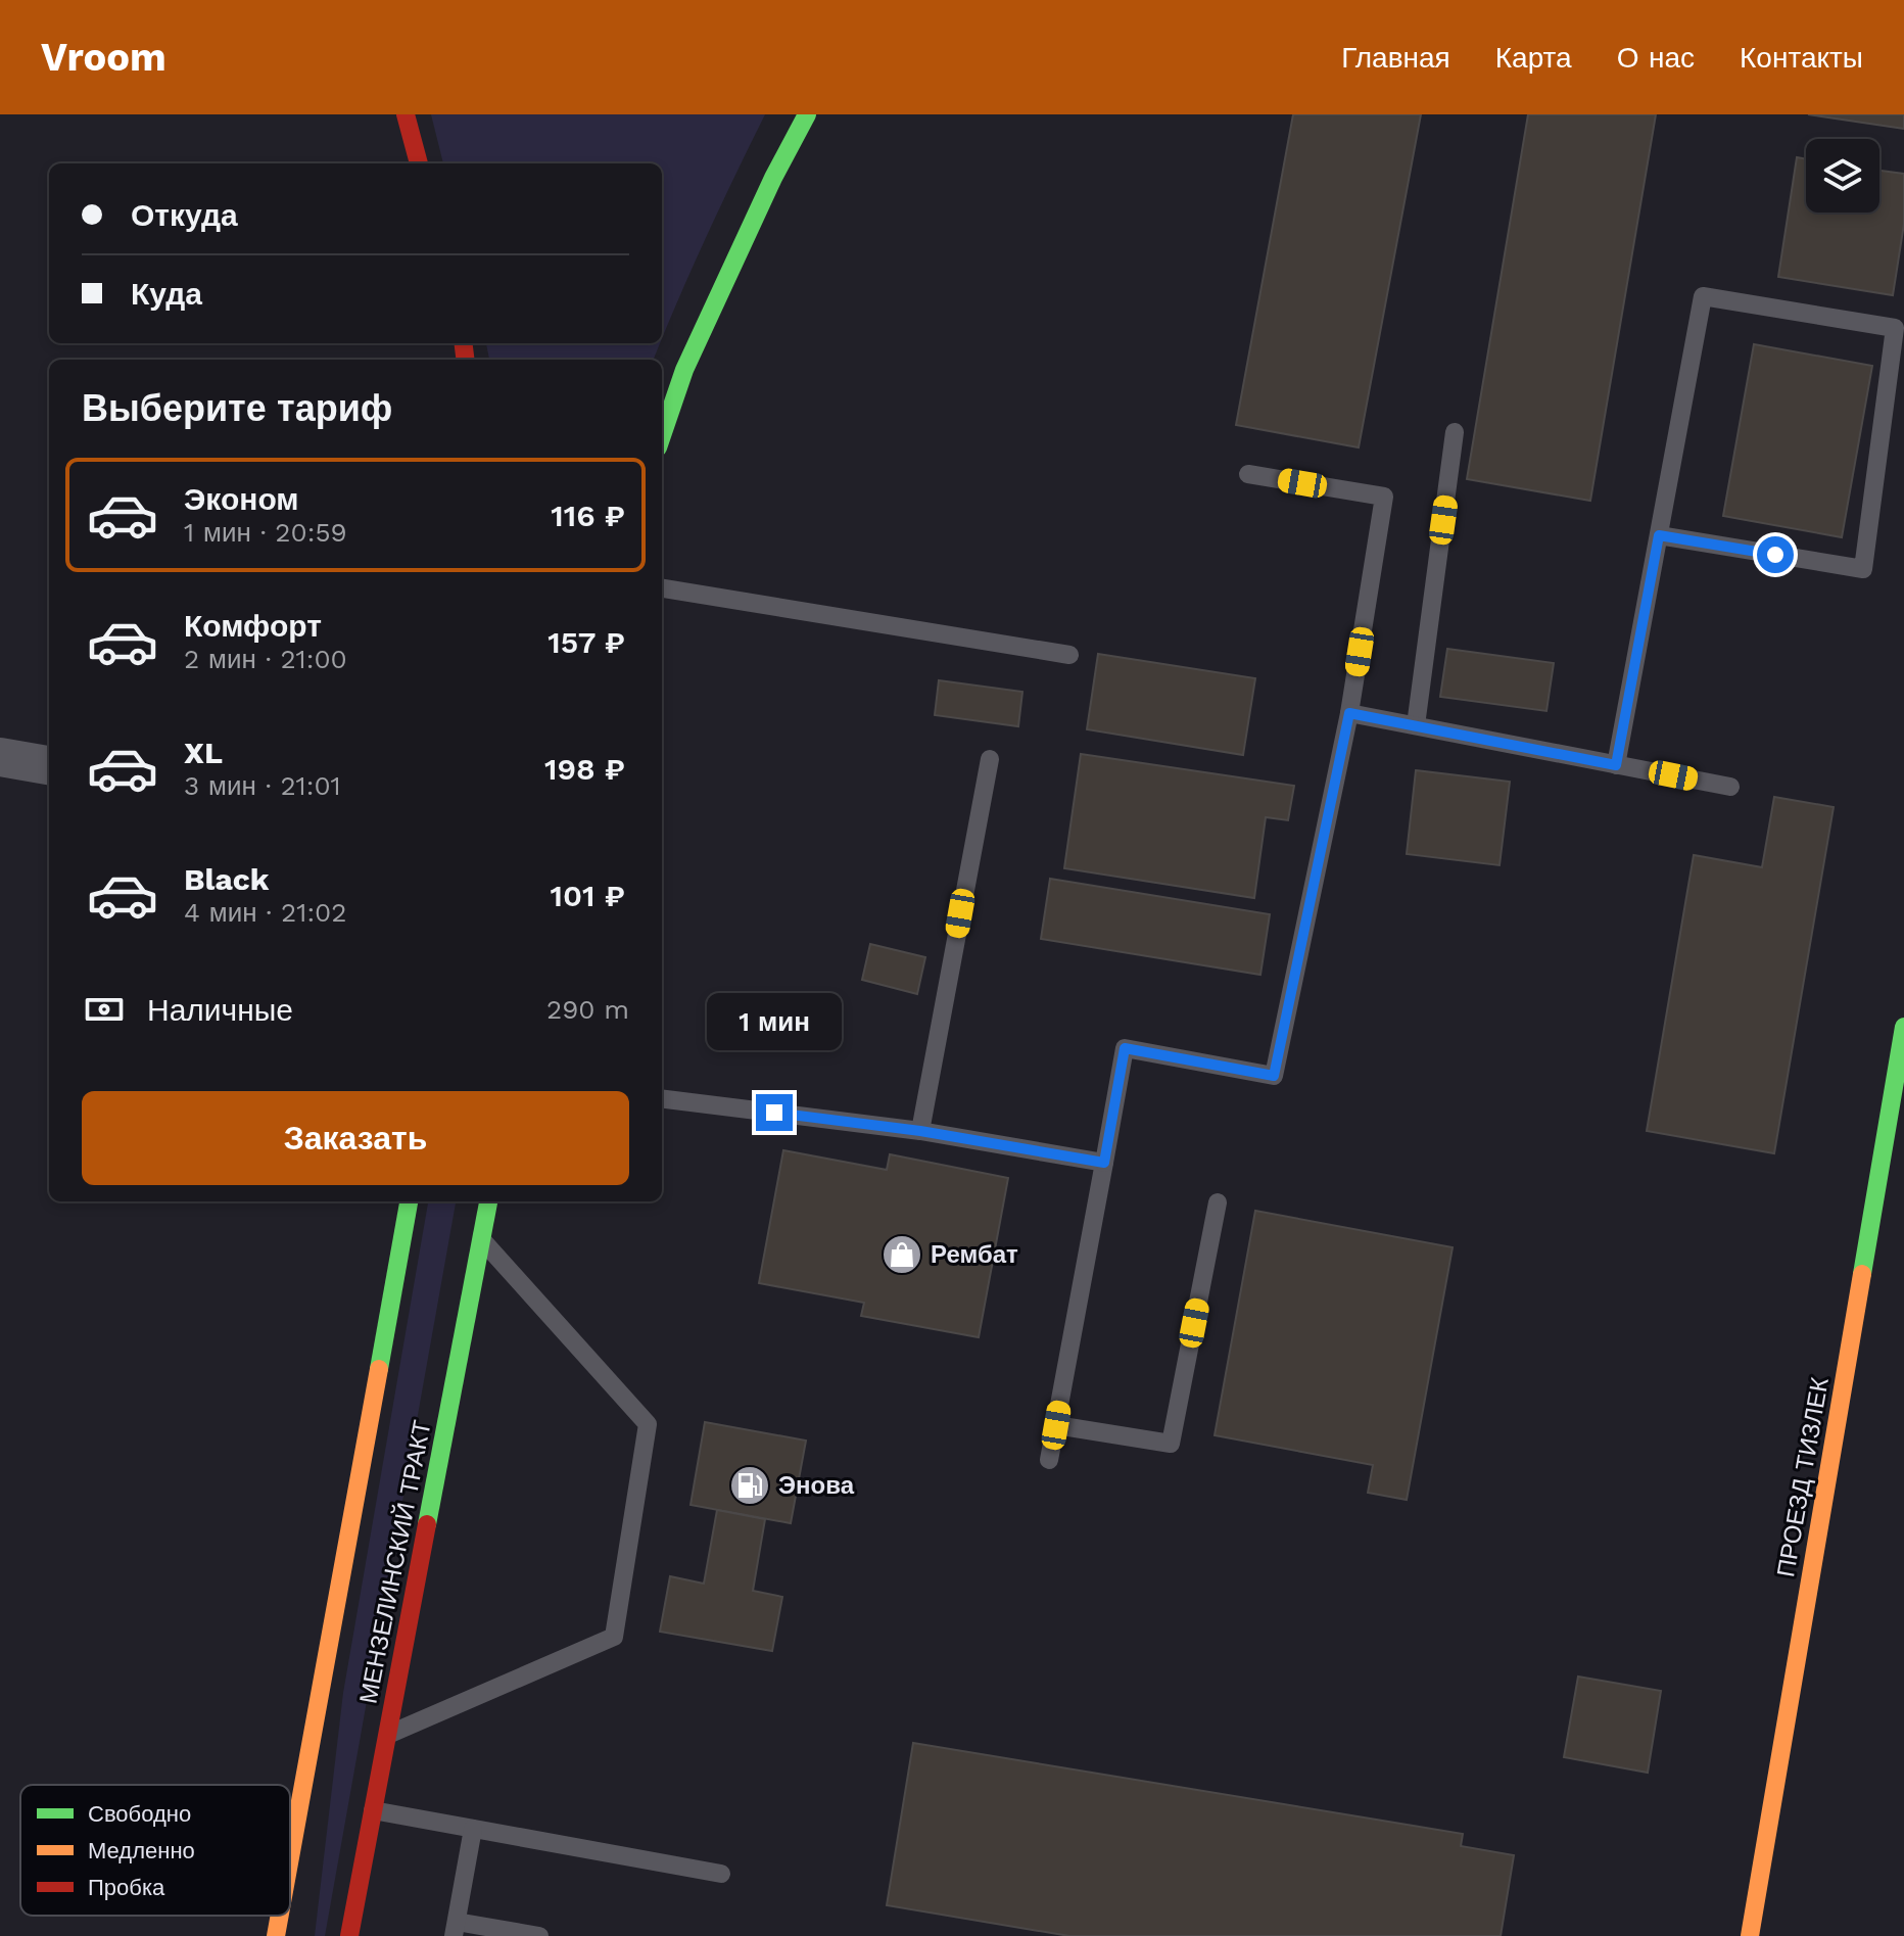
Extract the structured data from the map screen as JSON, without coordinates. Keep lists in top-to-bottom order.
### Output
{
  "streets": {
    "main road": ["ПРОЕЗД ТИЗЛЕК", "МЕНЗЕЛИНСКИЙ ТРАКТ"]
  },
  "places": {
    "shop": ["Рембат"],
    "fuel station": ["Энова"]
  },
  "legend": ["Свободно", "Медленно", "Пробка"],
  "page": {
    "header": "Vroom",
    "nav": [
      "Главная",
      "Карта",
      "О нас",
      "Контакты"
    ],
    "banner": ["Откуда", "Куда"],
    "heading": "Выберите тариф",
    "list": [
      {
        "name": "Эконом",
        "note": "1 мин · 20:59",
        "value": "116 ₽"
      },
      {
        "name": "Комфорт",
        "note": "2 мин · 21:00",
        "value": "157 ₽"
      },
      {
        "name": "XL",
        "note": "3 мин · 21:01",
        "value": "198 ₽"
      },
      {
        "name": "Black",
        "note": "4 мин · 21:02",
        "value": "101 ₽"
      }
    ],
    "pay": ["Наличные", "290 m"],
    "bubble": "1 мин",
    "buttons": "Заказать"
  }
}
